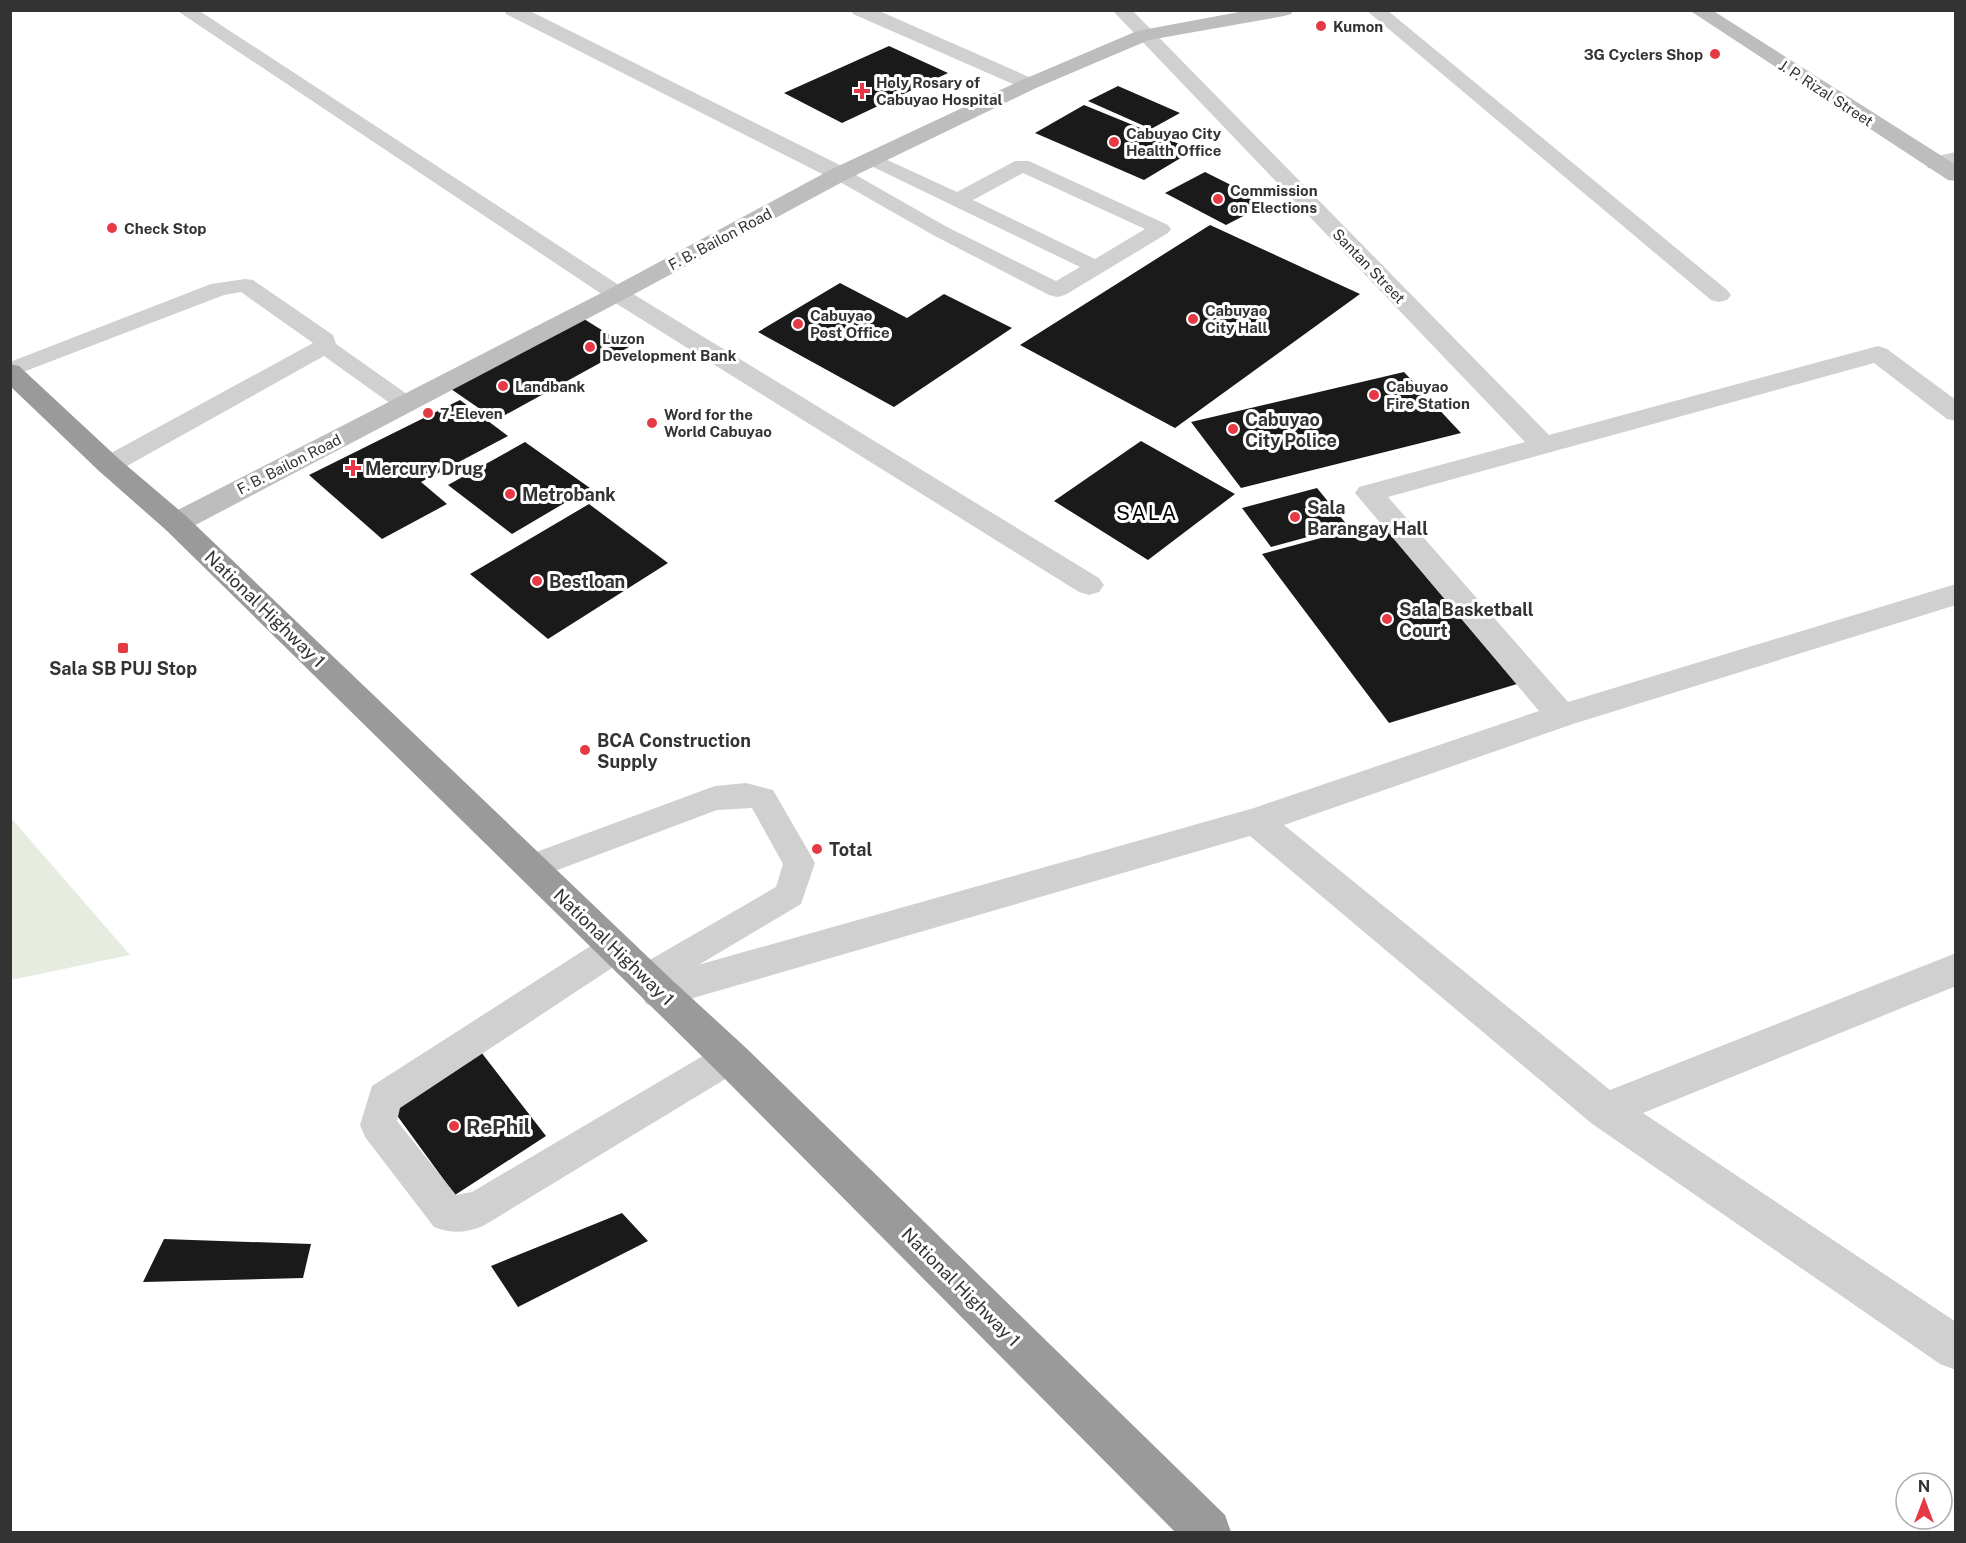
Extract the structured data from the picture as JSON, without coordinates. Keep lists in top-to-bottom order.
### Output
{
  "streets": {
    "highway": ["National Highway 1"],
    "street": ["J. P. Rizal Street", "F. B. Bailon Road", "Santan Street"]
  },
  "crossings": [
    ["F. B. Bailon Road", "Santan Street"],
    ["F. B. Bailon Road", "National Highway 1"]
  ],
  "districts": ["SALA"],
  "places": {
    "other": [
      "Kumon",
      "3G Cyclers Shop",
      "Cabuyao City Health Office",
      "Commission on Elections",
      "Check Stop",
      "Cabuyao City Hall",
      "Cabuyao Post Office",
      "Luzon Development Bank",
      "Landbank",
      "Cabuyao Fire Station",
      "7-Eleven",
      "Word for the World Cabuyao",
      "Cabuyao City Police",
      "Metrobank",
      "Sala Barangay Hall",
      "Bestloan",
      "Sala Basketball Court",
      "BCA Construction Supply",
      "Total",
      "RePhil"
    ],
    "health": ["Holy Rosary of Cabuyao Hospital", "Mercury Drug"],
    "transit": ["Sala SB PUJ Stop"]
  },
  "north": "top"
}
